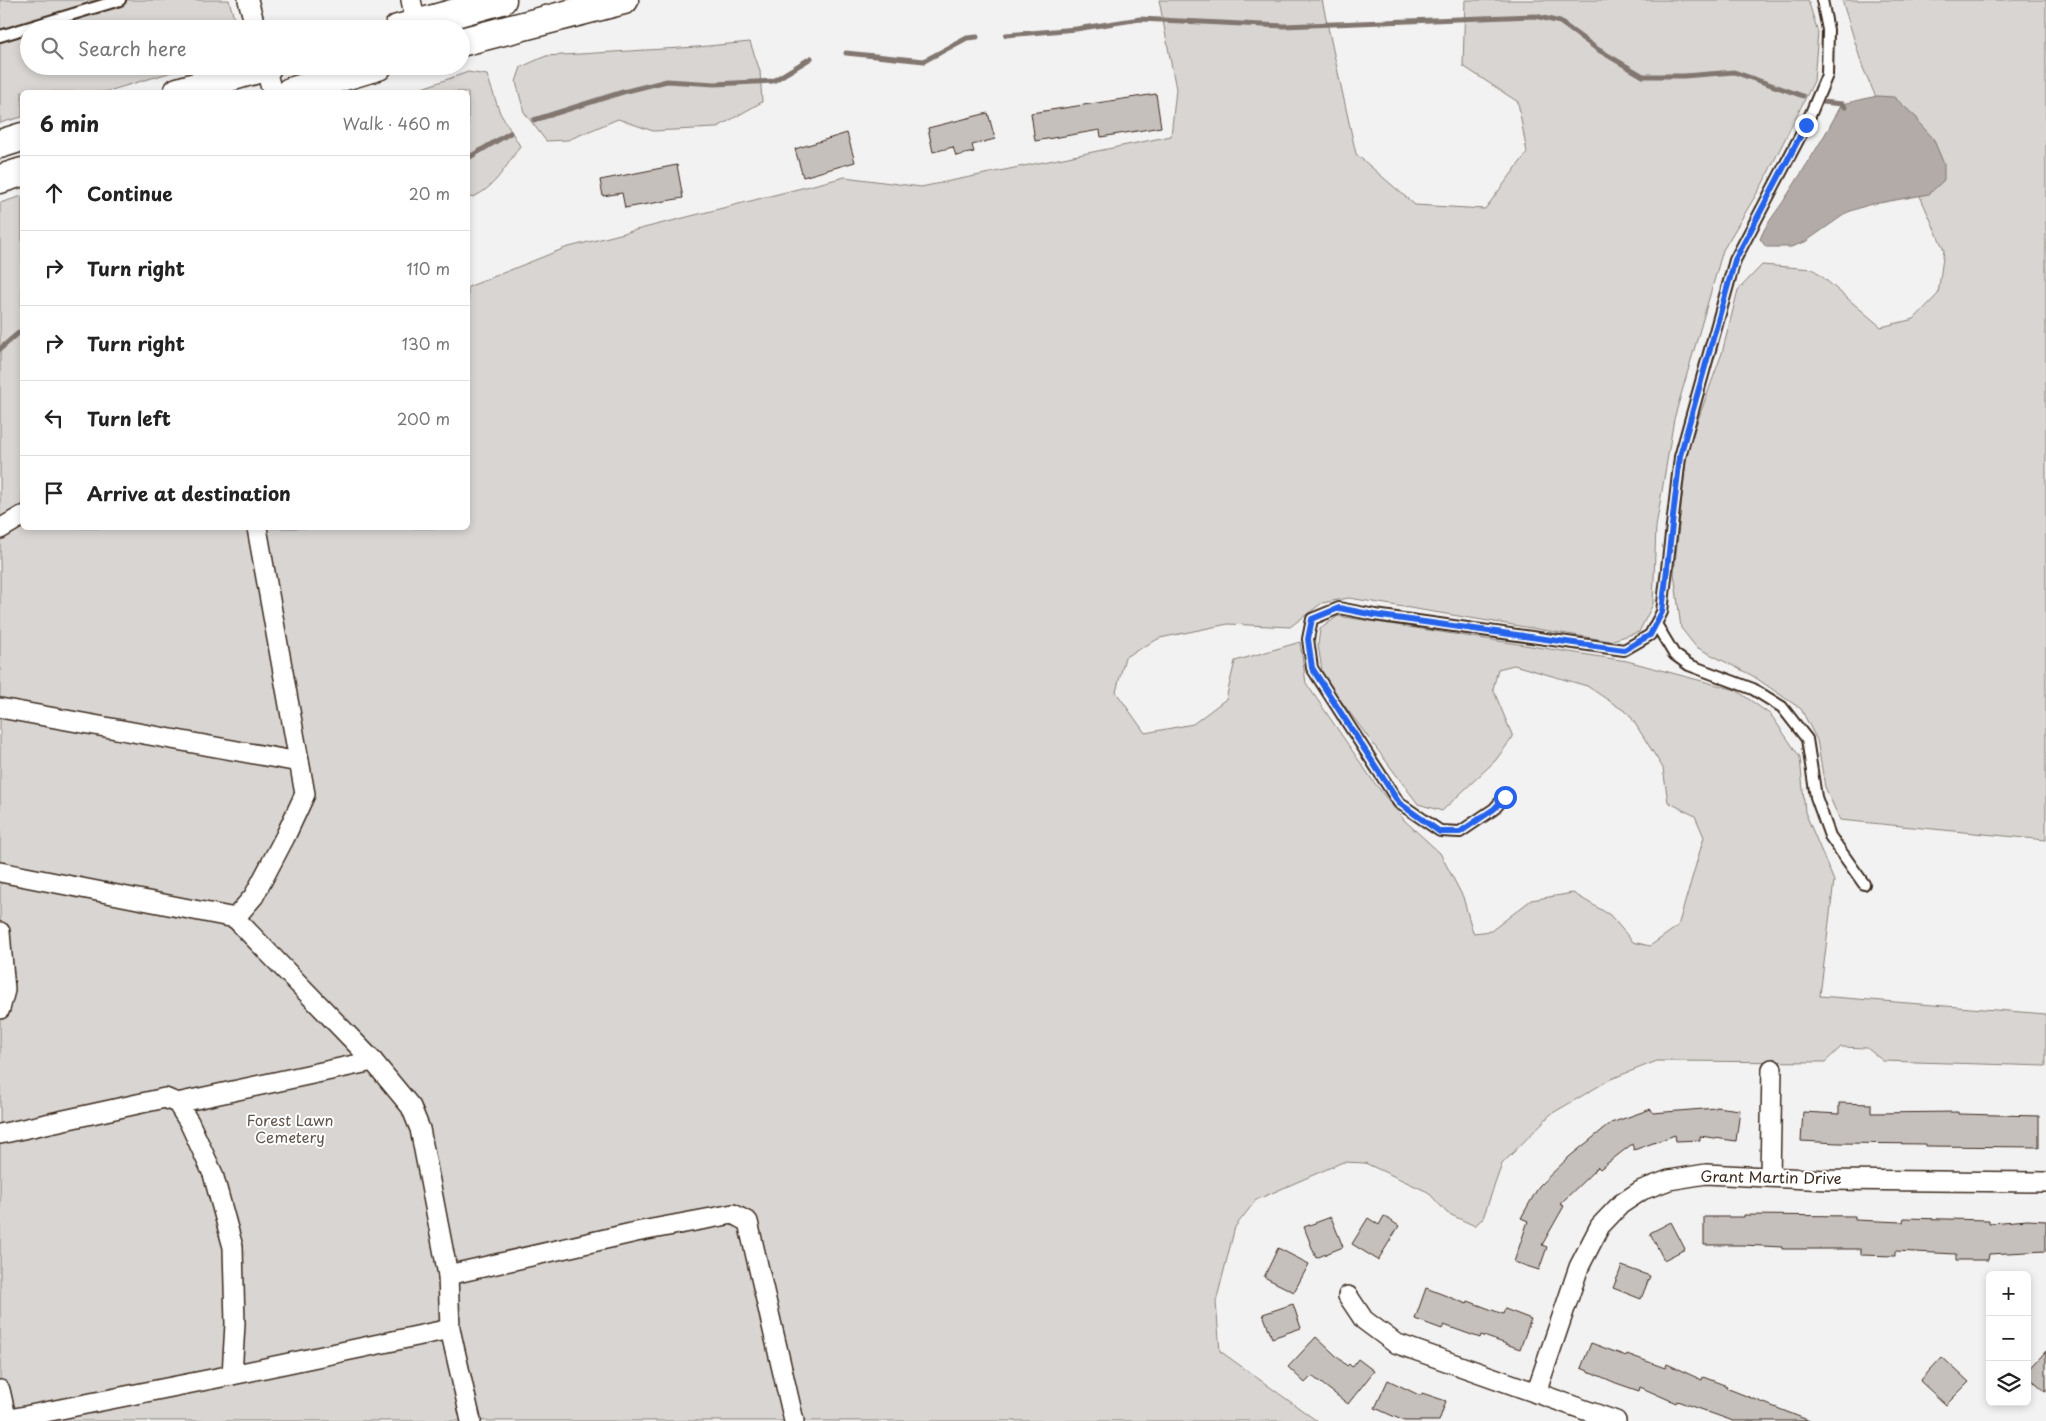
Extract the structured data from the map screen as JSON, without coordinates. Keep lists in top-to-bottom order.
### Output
{
  "streets": {
    "street": ["Grant Martin Drive"]
  },
  "parks": ["Forest Lawn Cemetery"],
  "page": {
    "search": "Search here",
    "heading": ["6 min", "Walk · 460 m"],
    "list": [
      ["Continue", "20 m"],
      ["Turn right", "110 m"],
      ["Turn right", "130 m"],
      ["Turn left", "200 m"],
      "Arrive at destination"
    ],
    "map_buttons": ["+", "−"]
  }
}
